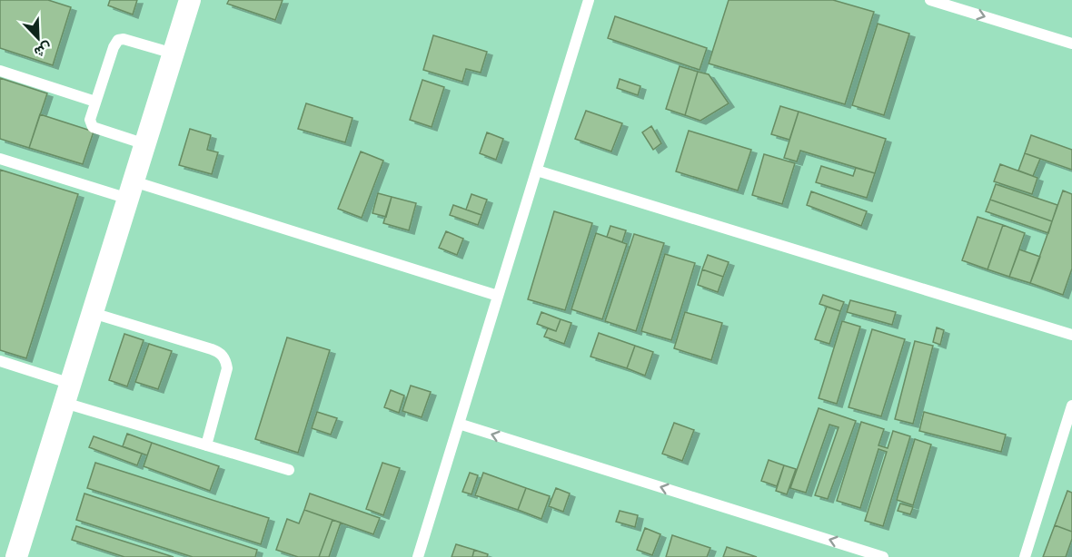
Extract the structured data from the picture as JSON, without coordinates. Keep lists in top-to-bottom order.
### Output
{
  "north": "bottom right"
}
